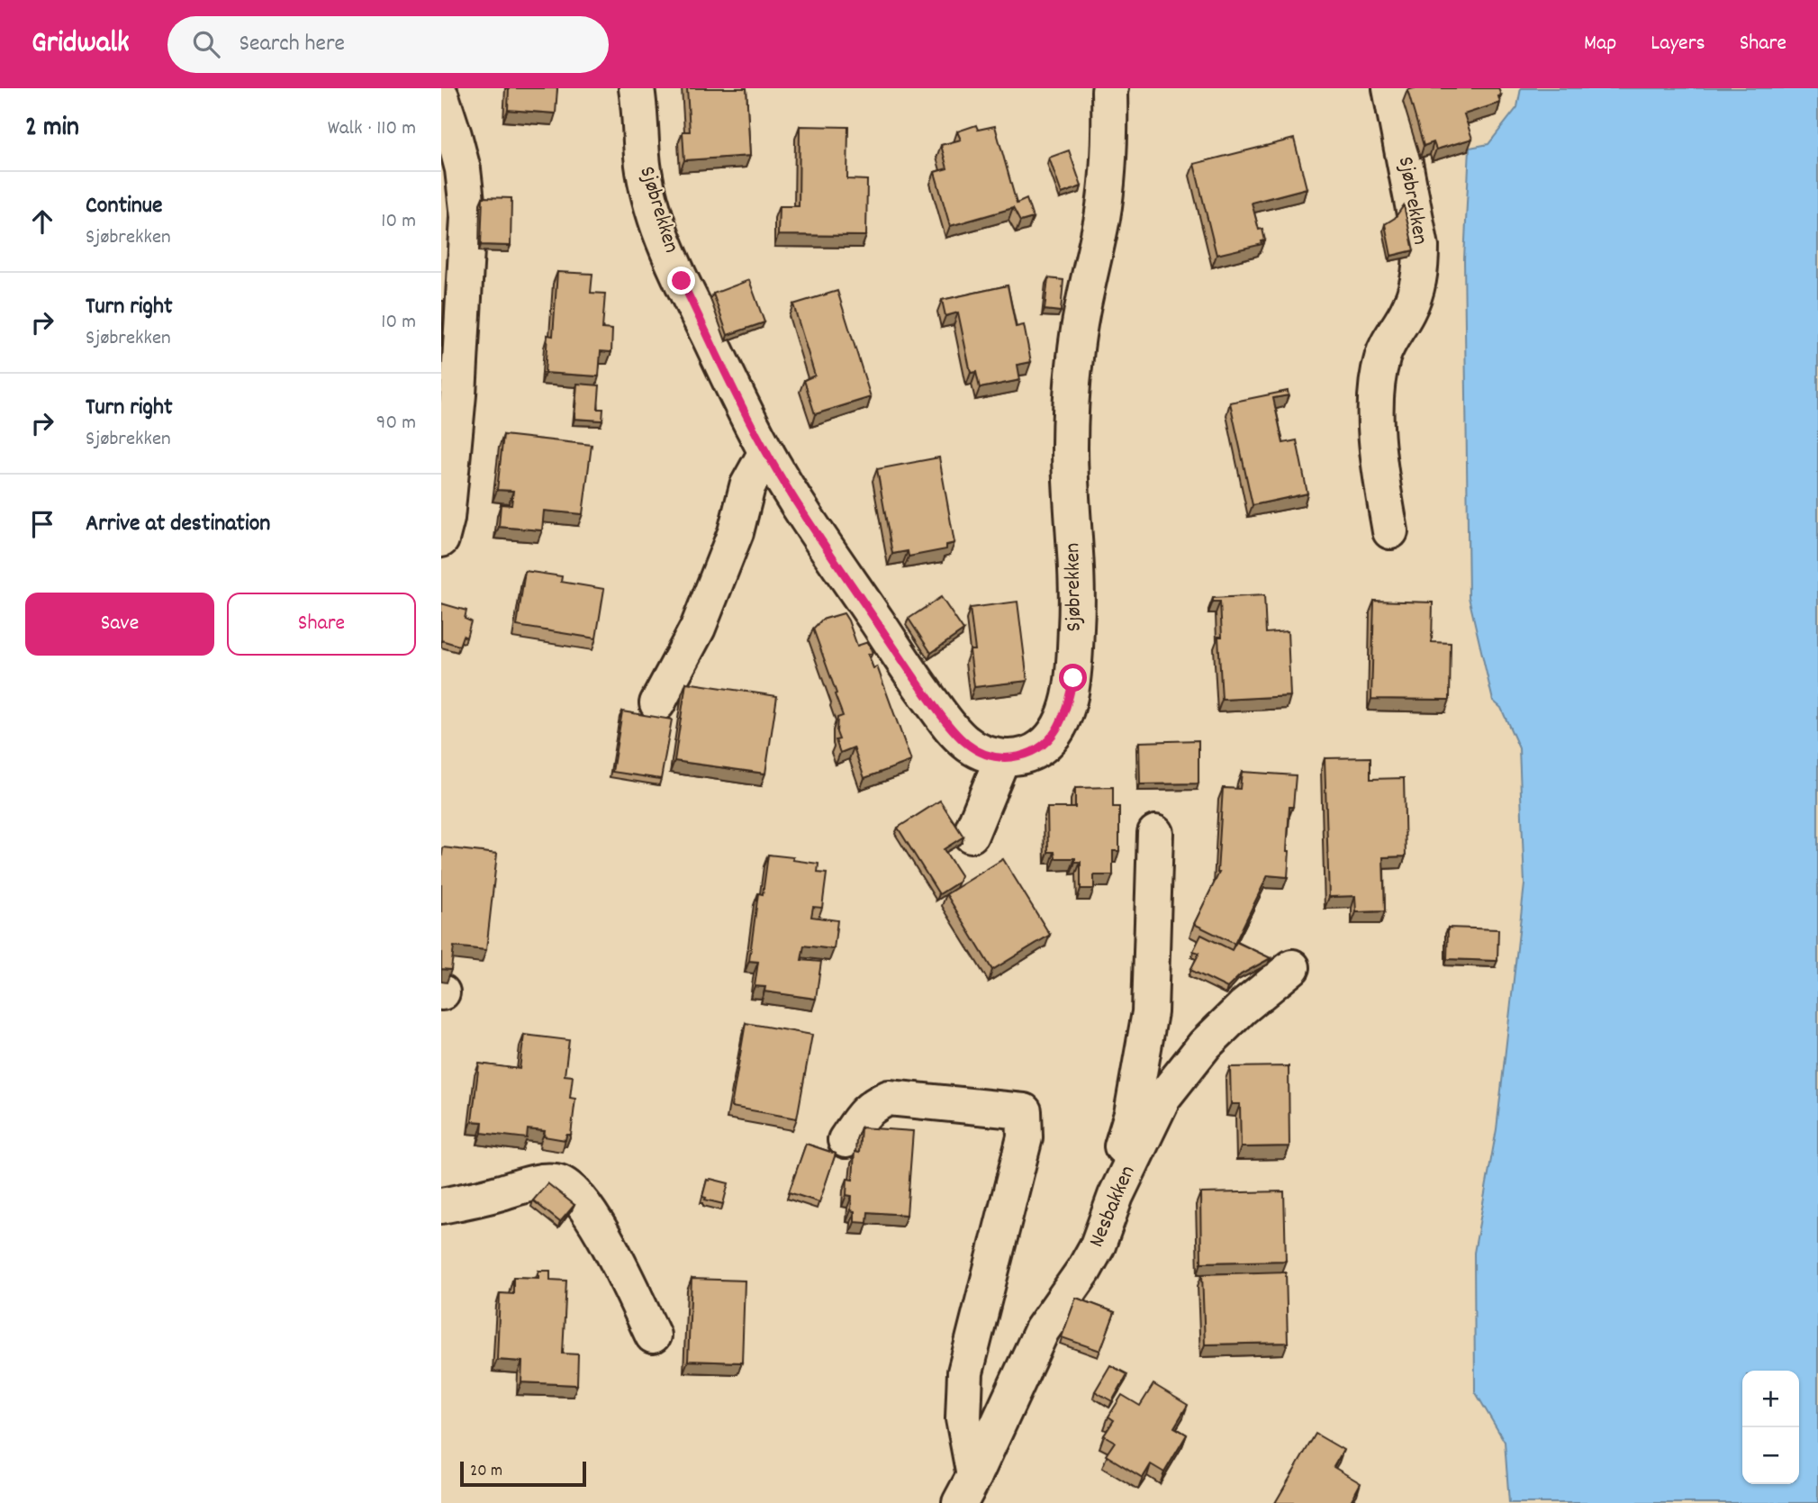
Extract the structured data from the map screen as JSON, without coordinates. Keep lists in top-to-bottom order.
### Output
{
  "streets": {
    "street": ["Sjøbrekken", "Nesbakken"]
  },
  "scale_bar": "20 m",
  "page": {
    "header": "Gridwalk",
    "search": "Search here",
    "nav": ["Map", "Layers", "Share"],
    "heading": ["2 min", "Walk · 110 m"],
    "list": [
      ["Continue", "Sjøbrekken", "10 m"],
      ["Turn right", "Sjøbrekken", "10 m"],
      ["Turn right", "Sjøbrekken", "90 m"],
      "Arrive at destination"
    ],
    "buttons": ["Save", "Share"],
    "map_buttons": ["+", "−"],
    "scale": "20 m"
  }
}
